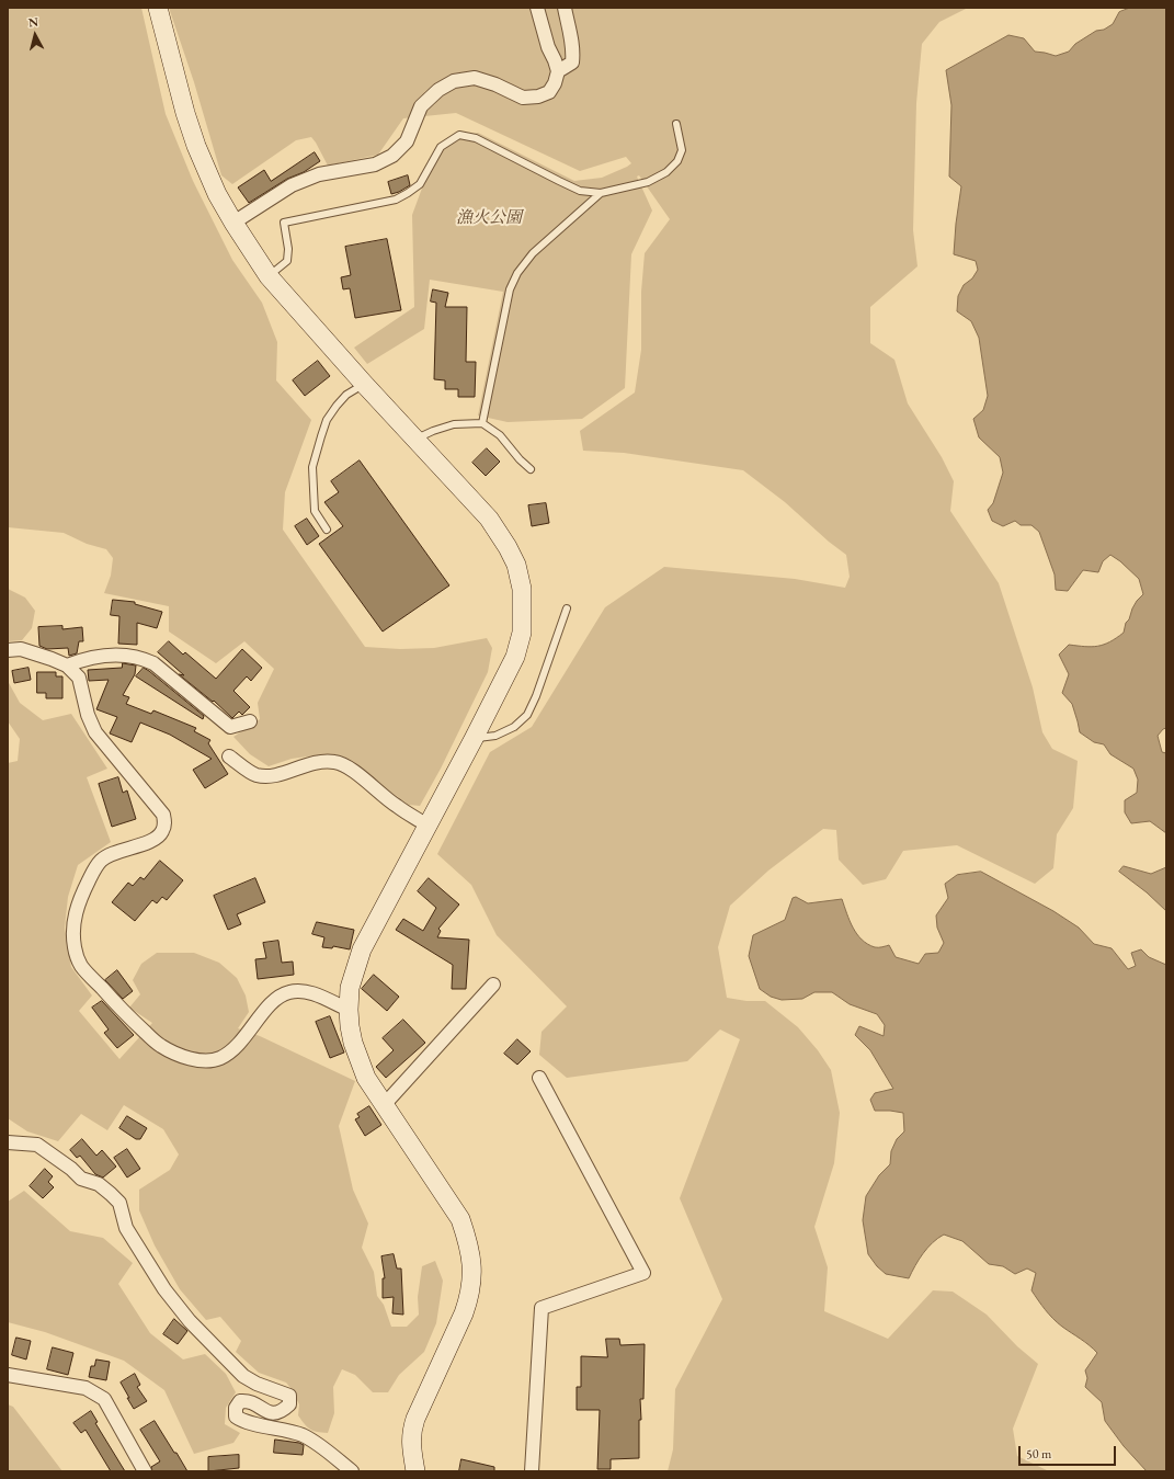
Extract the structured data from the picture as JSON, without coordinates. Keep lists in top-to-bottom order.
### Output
{
  "parks": ["漁火公園"],
  "scale_bar": "50 m",
  "north": "top"
}
